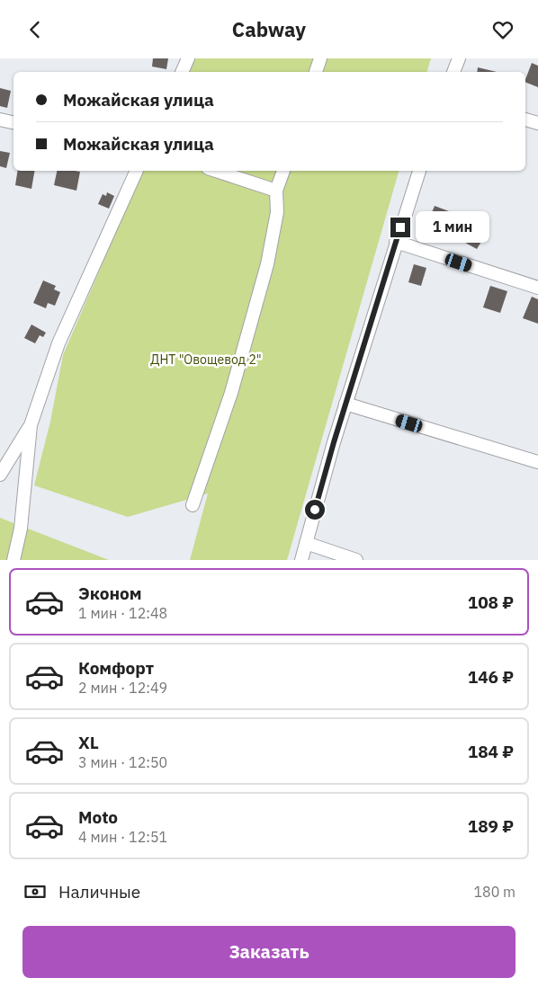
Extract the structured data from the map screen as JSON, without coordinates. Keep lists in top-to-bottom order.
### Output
{
  "parks": ["ДНТ \"Овощевод 2\""],
  "page": {
    "header": "Cabway",
    "banner": ["Можайская улица", "Можайская улица"],
    "bubble": "1 мин",
    "list": [
      {
        "name": "Эконом",
        "note": "1 мин · 12:48",
        "value": "108 ₽"
      },
      {
        "name": "Комфорт",
        "note": "2 мин · 12:49",
        "value": "146 ₽"
      },
      {
        "name": "XL",
        "note": "3 мин · 12:50",
        "value": "184 ₽"
      },
      {
        "name": "Moto",
        "note": "4 мин · 12:51",
        "value": "189 ₽"
      }
    ],
    "pay": ["Наличные", "180 m"],
    "buttons": "Заказать"
  }
}
